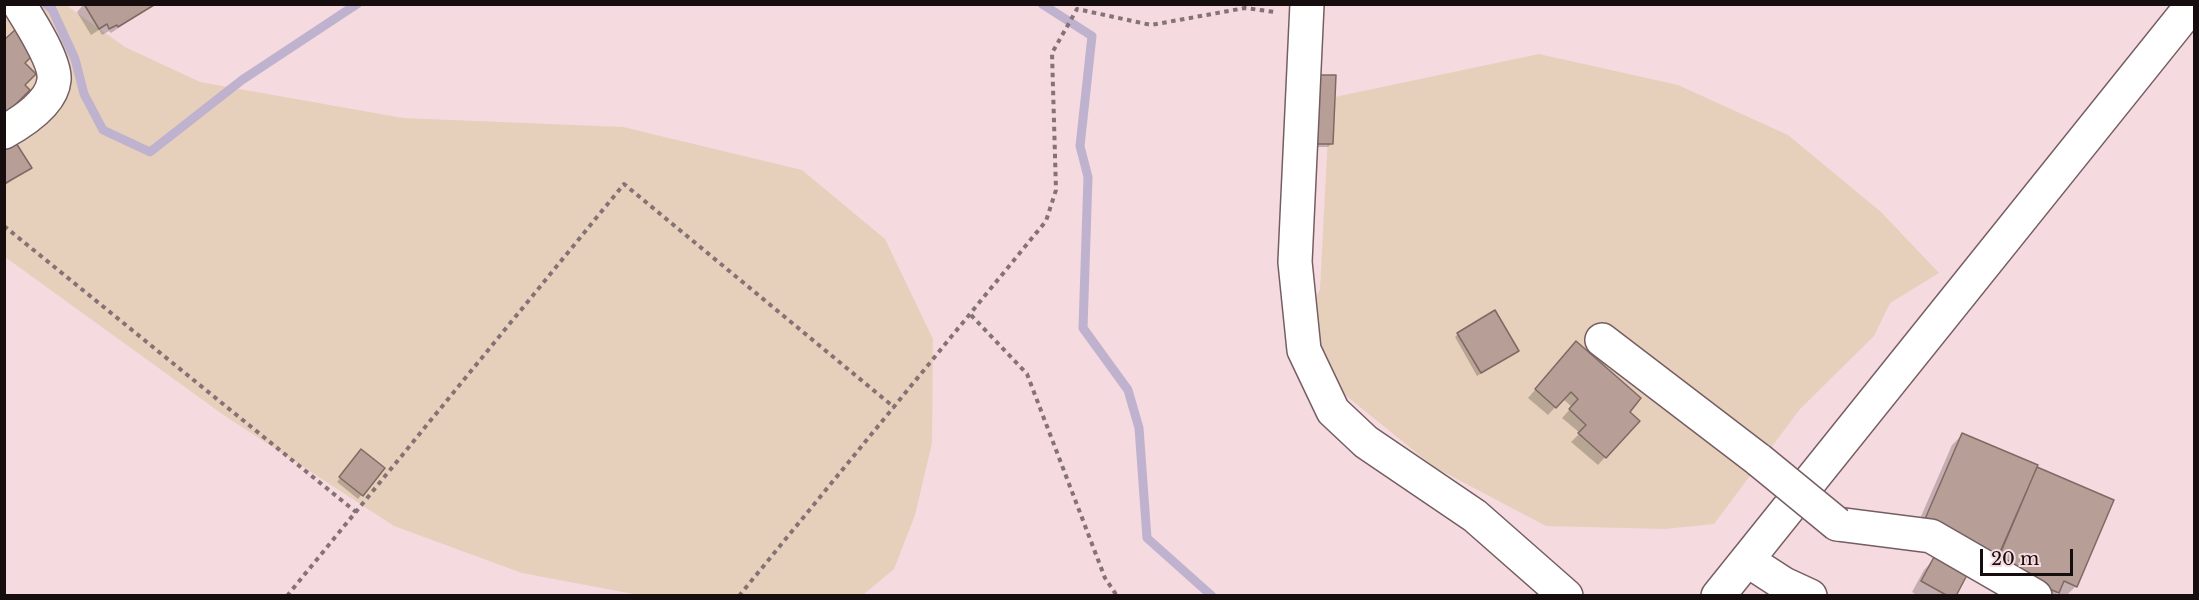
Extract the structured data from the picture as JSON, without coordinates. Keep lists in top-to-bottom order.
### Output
{
  "scale_bar": "20 m"
}
